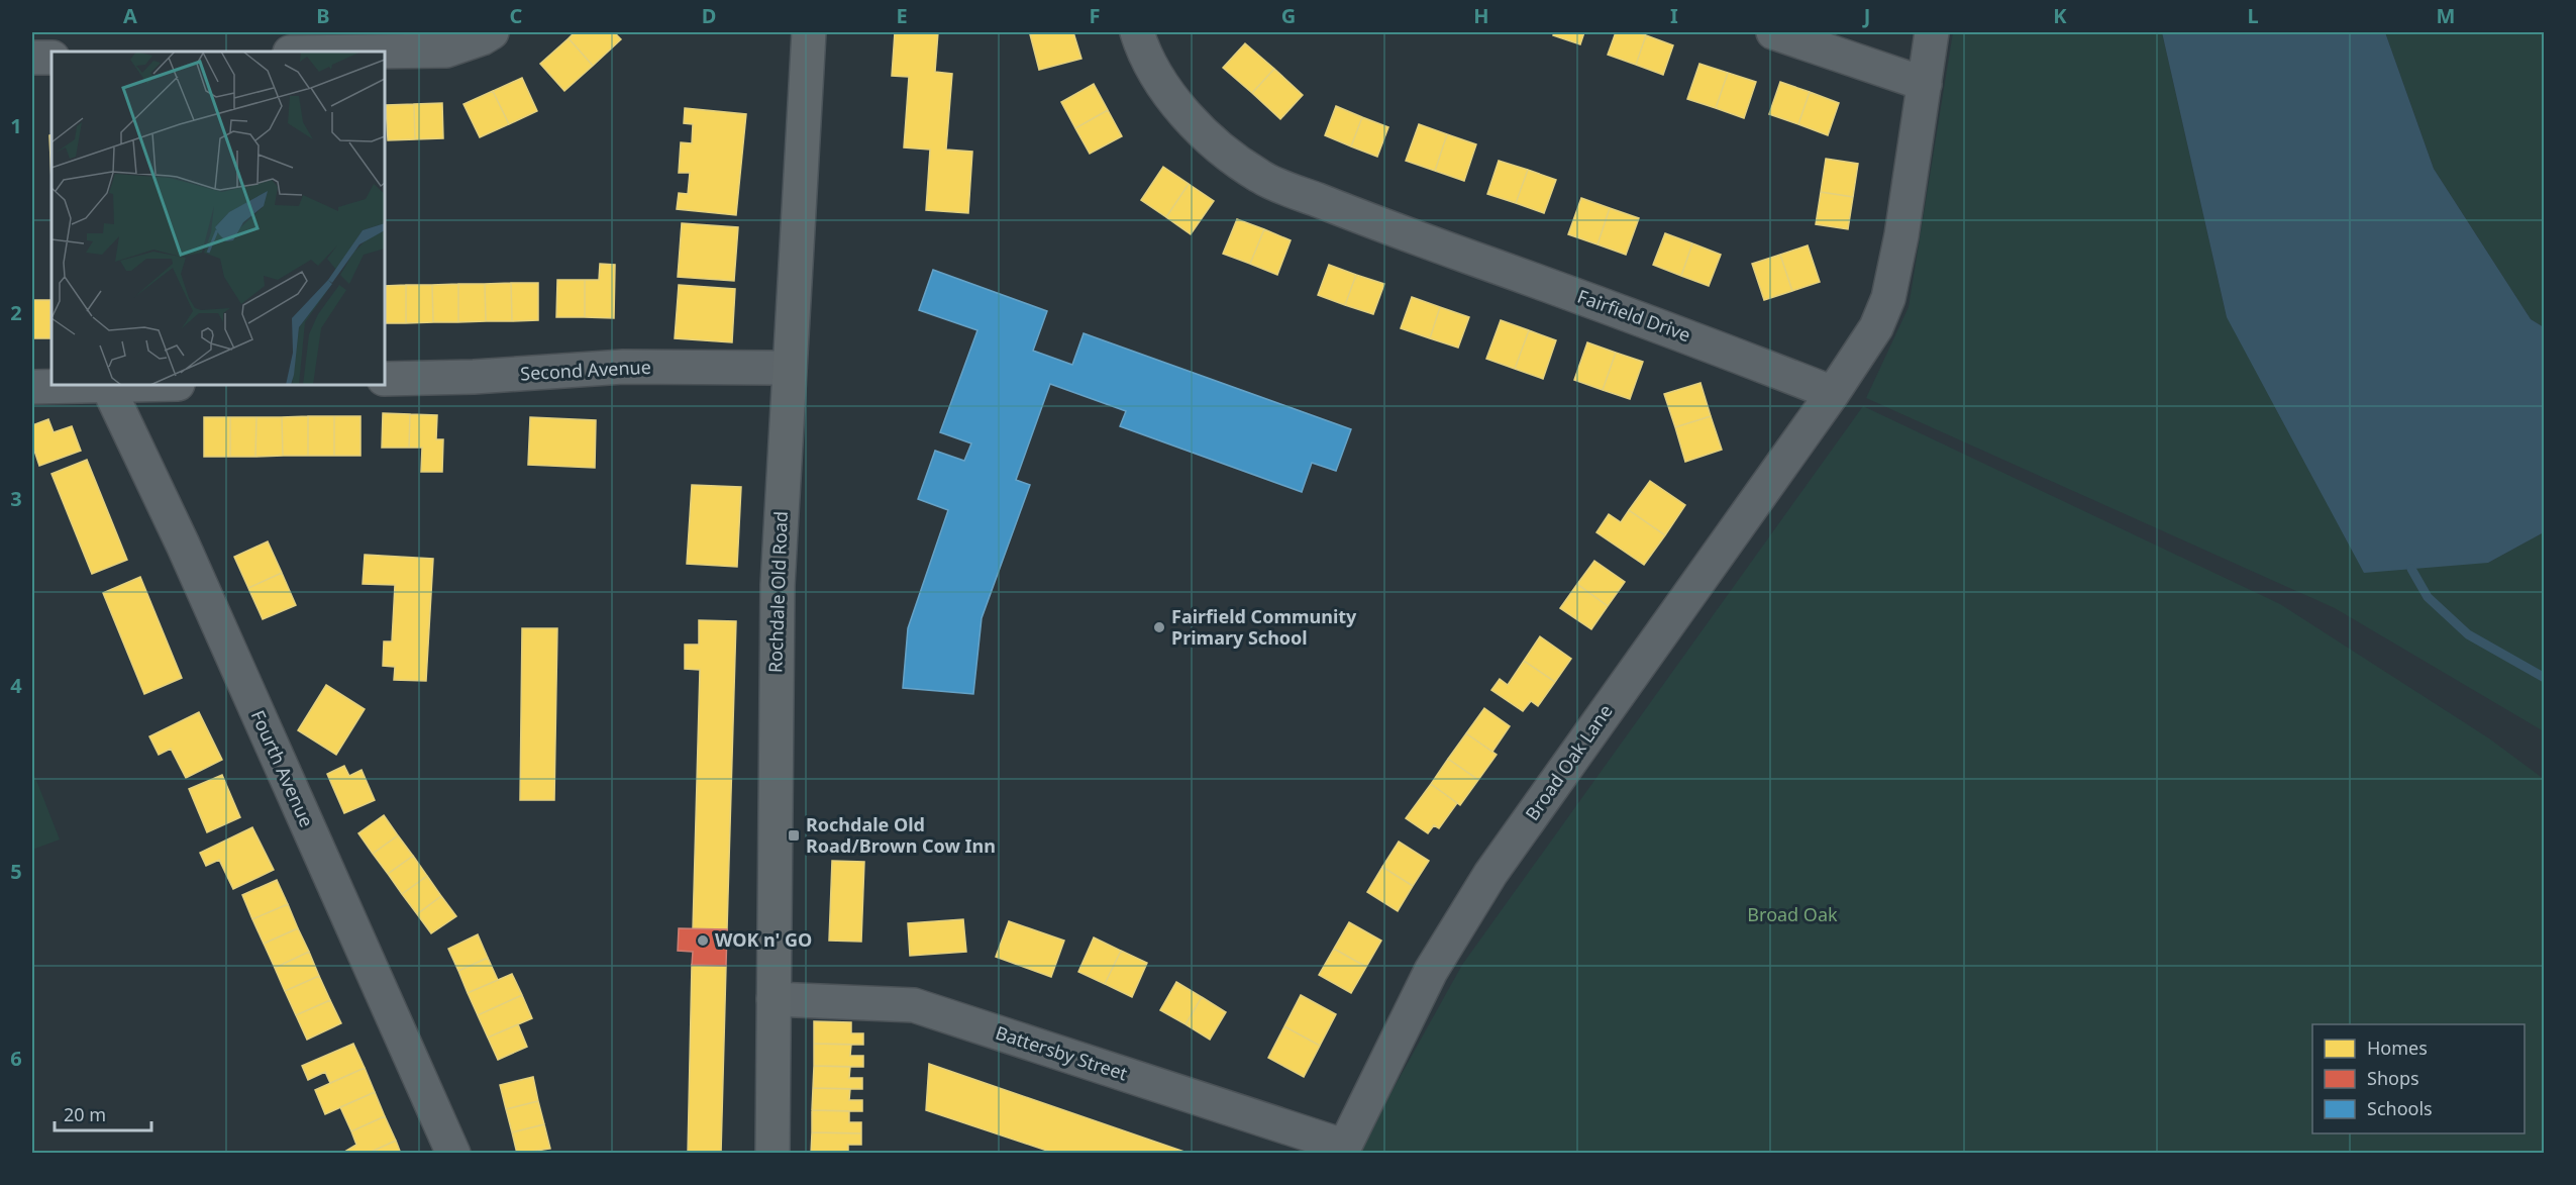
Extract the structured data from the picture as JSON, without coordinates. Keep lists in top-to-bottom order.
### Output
{
  "streets": {
    "main road": ["Rochdale Old Road"],
    "street": [
      "Fairfield Drive",
      "Second Avenue",
      "Broad Oak Lane",
      "Fourth Avenue",
      "Battersby Street"
    ]
  },
  "crossings": [
    ["Fairfield Drive", "Broad Oak Lane"],
    ["Second Avenue", "Rochdale Old Road"],
    ["Rochdale Old Road", "Battersby Street"],
    ["Broad Oak Lane", "Battersby Street"]
  ],
  "parks": ["Broad Oak"],
  "places": {
    "other": ["Fairfield Community Primary School", "WOK n' GO"],
    "transit": ["Rochdale Old Road/Brown Cow Inn"]
  },
  "legend": ["Homes", "Shops", "Schools"],
  "scale_bar": "20 m",
  "grid": {
    "columns": [
      "A",
      "B",
      "C",
      "D",
      "E",
      "F",
      "G",
      "H",
      "I",
      "J",
      "K",
      "L",
      "M"
    ],
    "rows": [
      "1",
      "2",
      "3",
      "4",
      "5",
      "6"
    ]
  }
}
